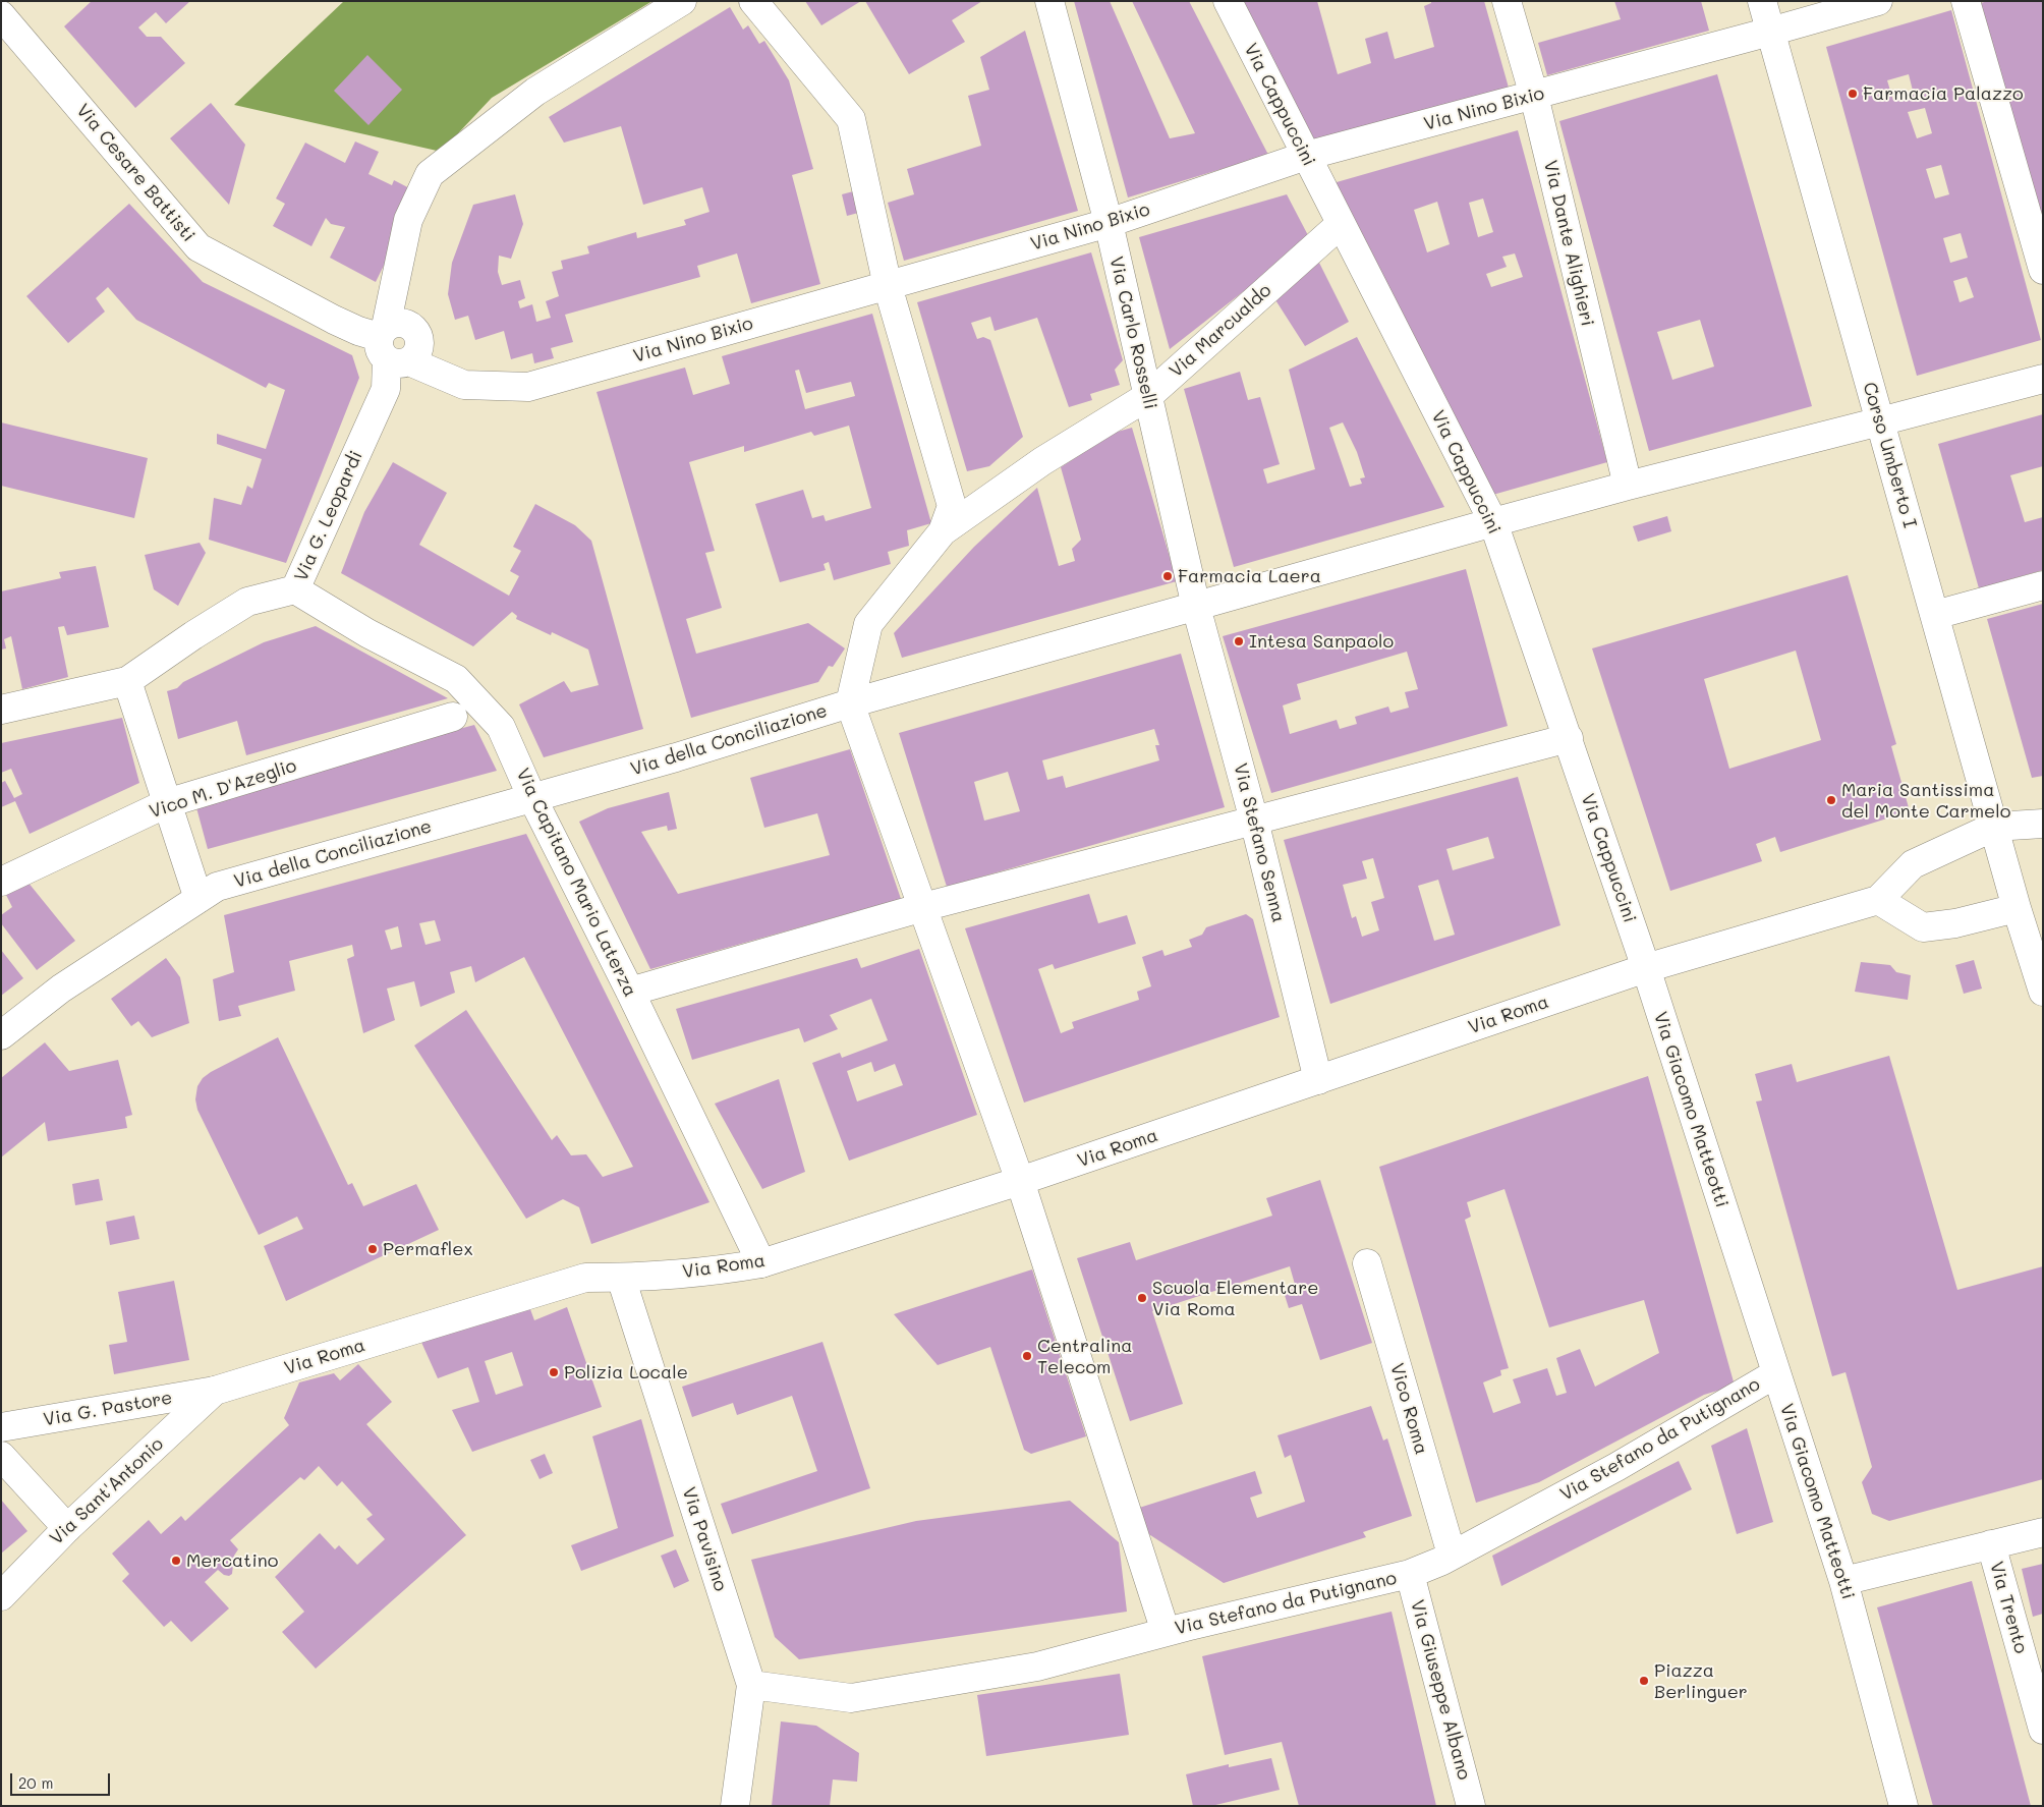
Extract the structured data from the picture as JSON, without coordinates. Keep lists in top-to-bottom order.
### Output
{
  "streets": {
    "street": [
      "Via Cappuccini",
      "Via Nino Bixio",
      "Via Cesare Battisti",
      "Via Dante Alighieri",
      "Via Marcualdo",
      "Via Carlo Rosselli",
      "Corso Umberto I",
      "Via G. Leopardi",
      "Via della Conciliazione",
      "Vico M. D'Azeglio",
      "Via Stefano Senna",
      "Via Capitano Mario Laterza",
      "Via Roma",
      "Via Giacomo Matteotti",
      "Via G. Pastore",
      "Vico Roma",
      "Via Stefano da Putignano",
      "Via Sant'Antonio",
      "Via Pavisino",
      "Via Trento",
      "Via Giuseppe Albano"
    ]
  },
  "crossings": [
    ["Via Cappuccini", "Via Nino Bixio"],
    ["Via Cappuccini", "Via Marcualdo"],
    ["Via Cappuccini", "Via della Conciliazione"],
    ["Via Cappuccini", "Via Roma"],
    ["Via Cappuccini", "Via Giacomo Matteotti"],
    ["Via Nino Bixio", "Via Cesare Battisti"],
    ["Via Nino Bixio", "Via Dante Alighieri"],
    ["Via Nino Bixio", "Via Carlo Rosselli"],
    ["Via Nino Bixio", "Corso Umberto I"],
    ["Via Nino Bixio", "Via G. Leopardi"],
    ["Via Cesare Battisti", "Via G. Leopardi"],
    ["Via Dante Alighieri", "Via della Conciliazione"],
    ["Via Marcualdo", "Via Carlo Rosselli"],
    ["Via Carlo Rosselli", "Via della Conciliazione"],
    ["Via Carlo Rosselli", "Via Stefano Senna"],
    ["Corso Umberto I", "Via della Conciliazione"],
    ["Corso Umberto I", "Via Roma"],
    ["Via G. Leopardi", "Via Capitano Mario Laterza"],
    ["Via della Conciliazione", "Via Stefano Senna"],
    ["Via della Conciliazione", "Via Capitano Mario Laterza"],
    ["Via Stefano Senna", "Via Roma"],
    ["Via Capitano Mario Laterza", "Via Roma"],
    ["Via Roma", "Via Giacomo Matteotti"],
    ["Via Roma", "Via G. Pastore"],
    ["Via Roma", "Via Sant'Antonio"],
    ["Via Roma", "Via Pavisino"],
    ["Via Giacomo Matteotti", "Via Stefano da Putignano"],
    ["Via G. Pastore", "Via Sant'Antonio"],
    ["Vico Roma", "Via Stefano da Putignano"],
    ["Via Stefano da Putignano", "Via Pavisino"],
    ["Via Stefano da Putignano", "Via Giuseppe Albano"]
  ],
  "places": [
    "Farmacia Palazzo",
    "Farmacia Laera",
    "Intesa Sanpaolo",
    "Maria Santissima del Monte Carmelo",
    "Permaflex",
    "Scuola Elementare Via Roma",
    "Centralina Telecom",
    "Polizia Locale",
    "Mercatino",
    "Piazza Berlinguer"
  ],
  "scale_bar": "20 m"
}
